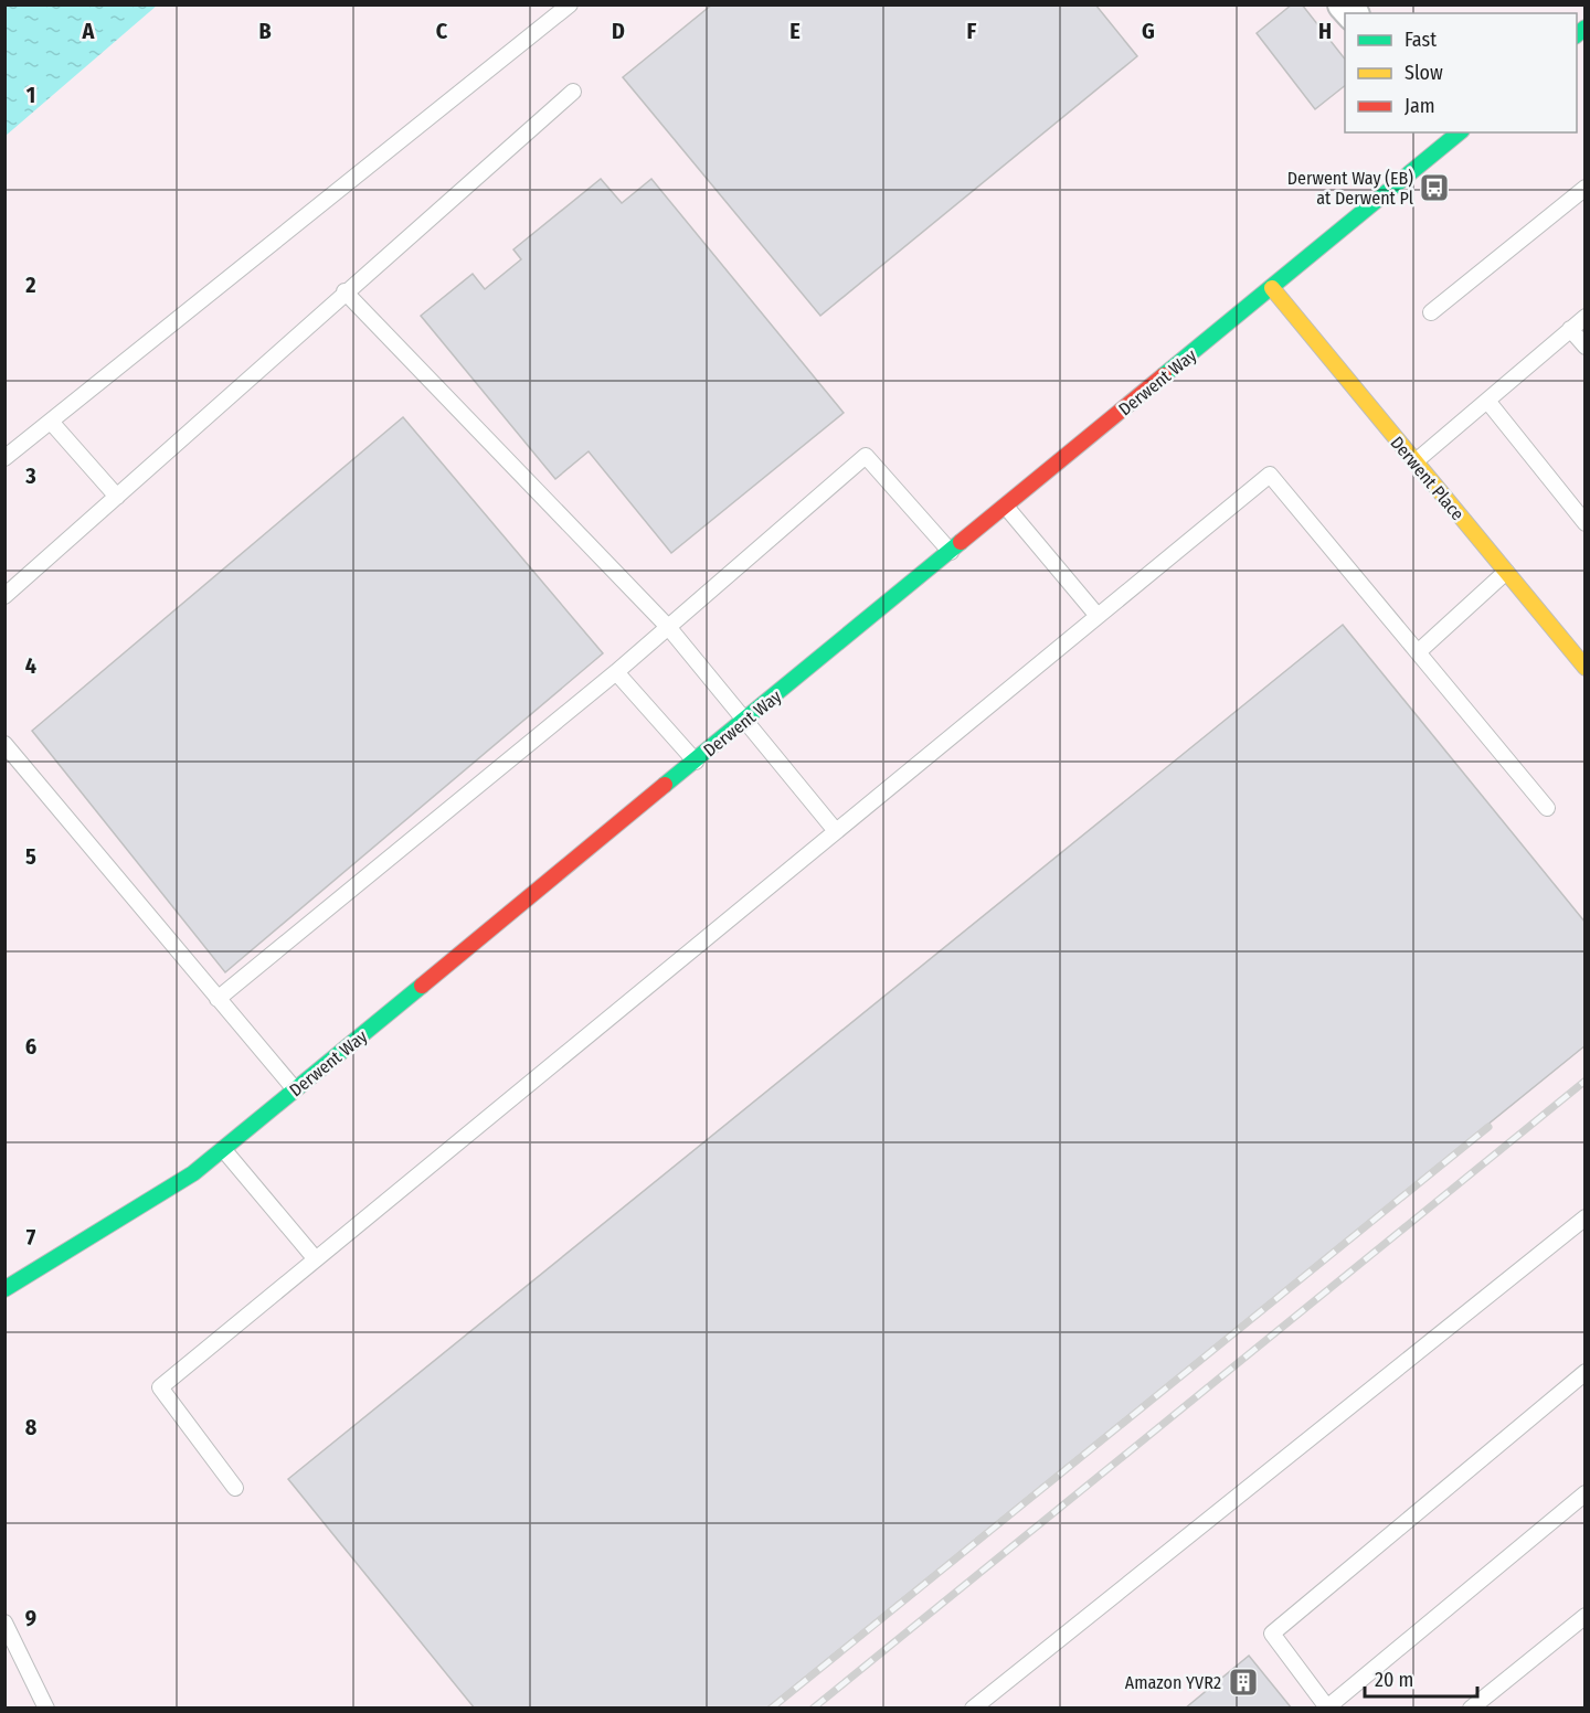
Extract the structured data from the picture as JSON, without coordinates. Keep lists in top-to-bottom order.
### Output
{
  "streets": {
    "street": ["Derwent Way", "Derwent Place"]
  },
  "crossings": [
    ["Derwent Way", "Derwent Place"]
  ],
  "places": {
    "bus stop": ["Derwent Way (EB) at Derwent Pl"],
    "building": ["Amazon YVR2"]
  },
  "legend": ["Fast", "Slow", "Jam"],
  "scale_bar": "20 m",
  "grid": {
    "columns": [
      "A",
      "B",
      "C",
      "D",
      "E",
      "F",
      "G",
      "H"
    ],
    "rows": [
      "1",
      "2",
      "3",
      "4",
      "5",
      "6",
      "7",
      "8",
      "9"
    ]
  }
}
